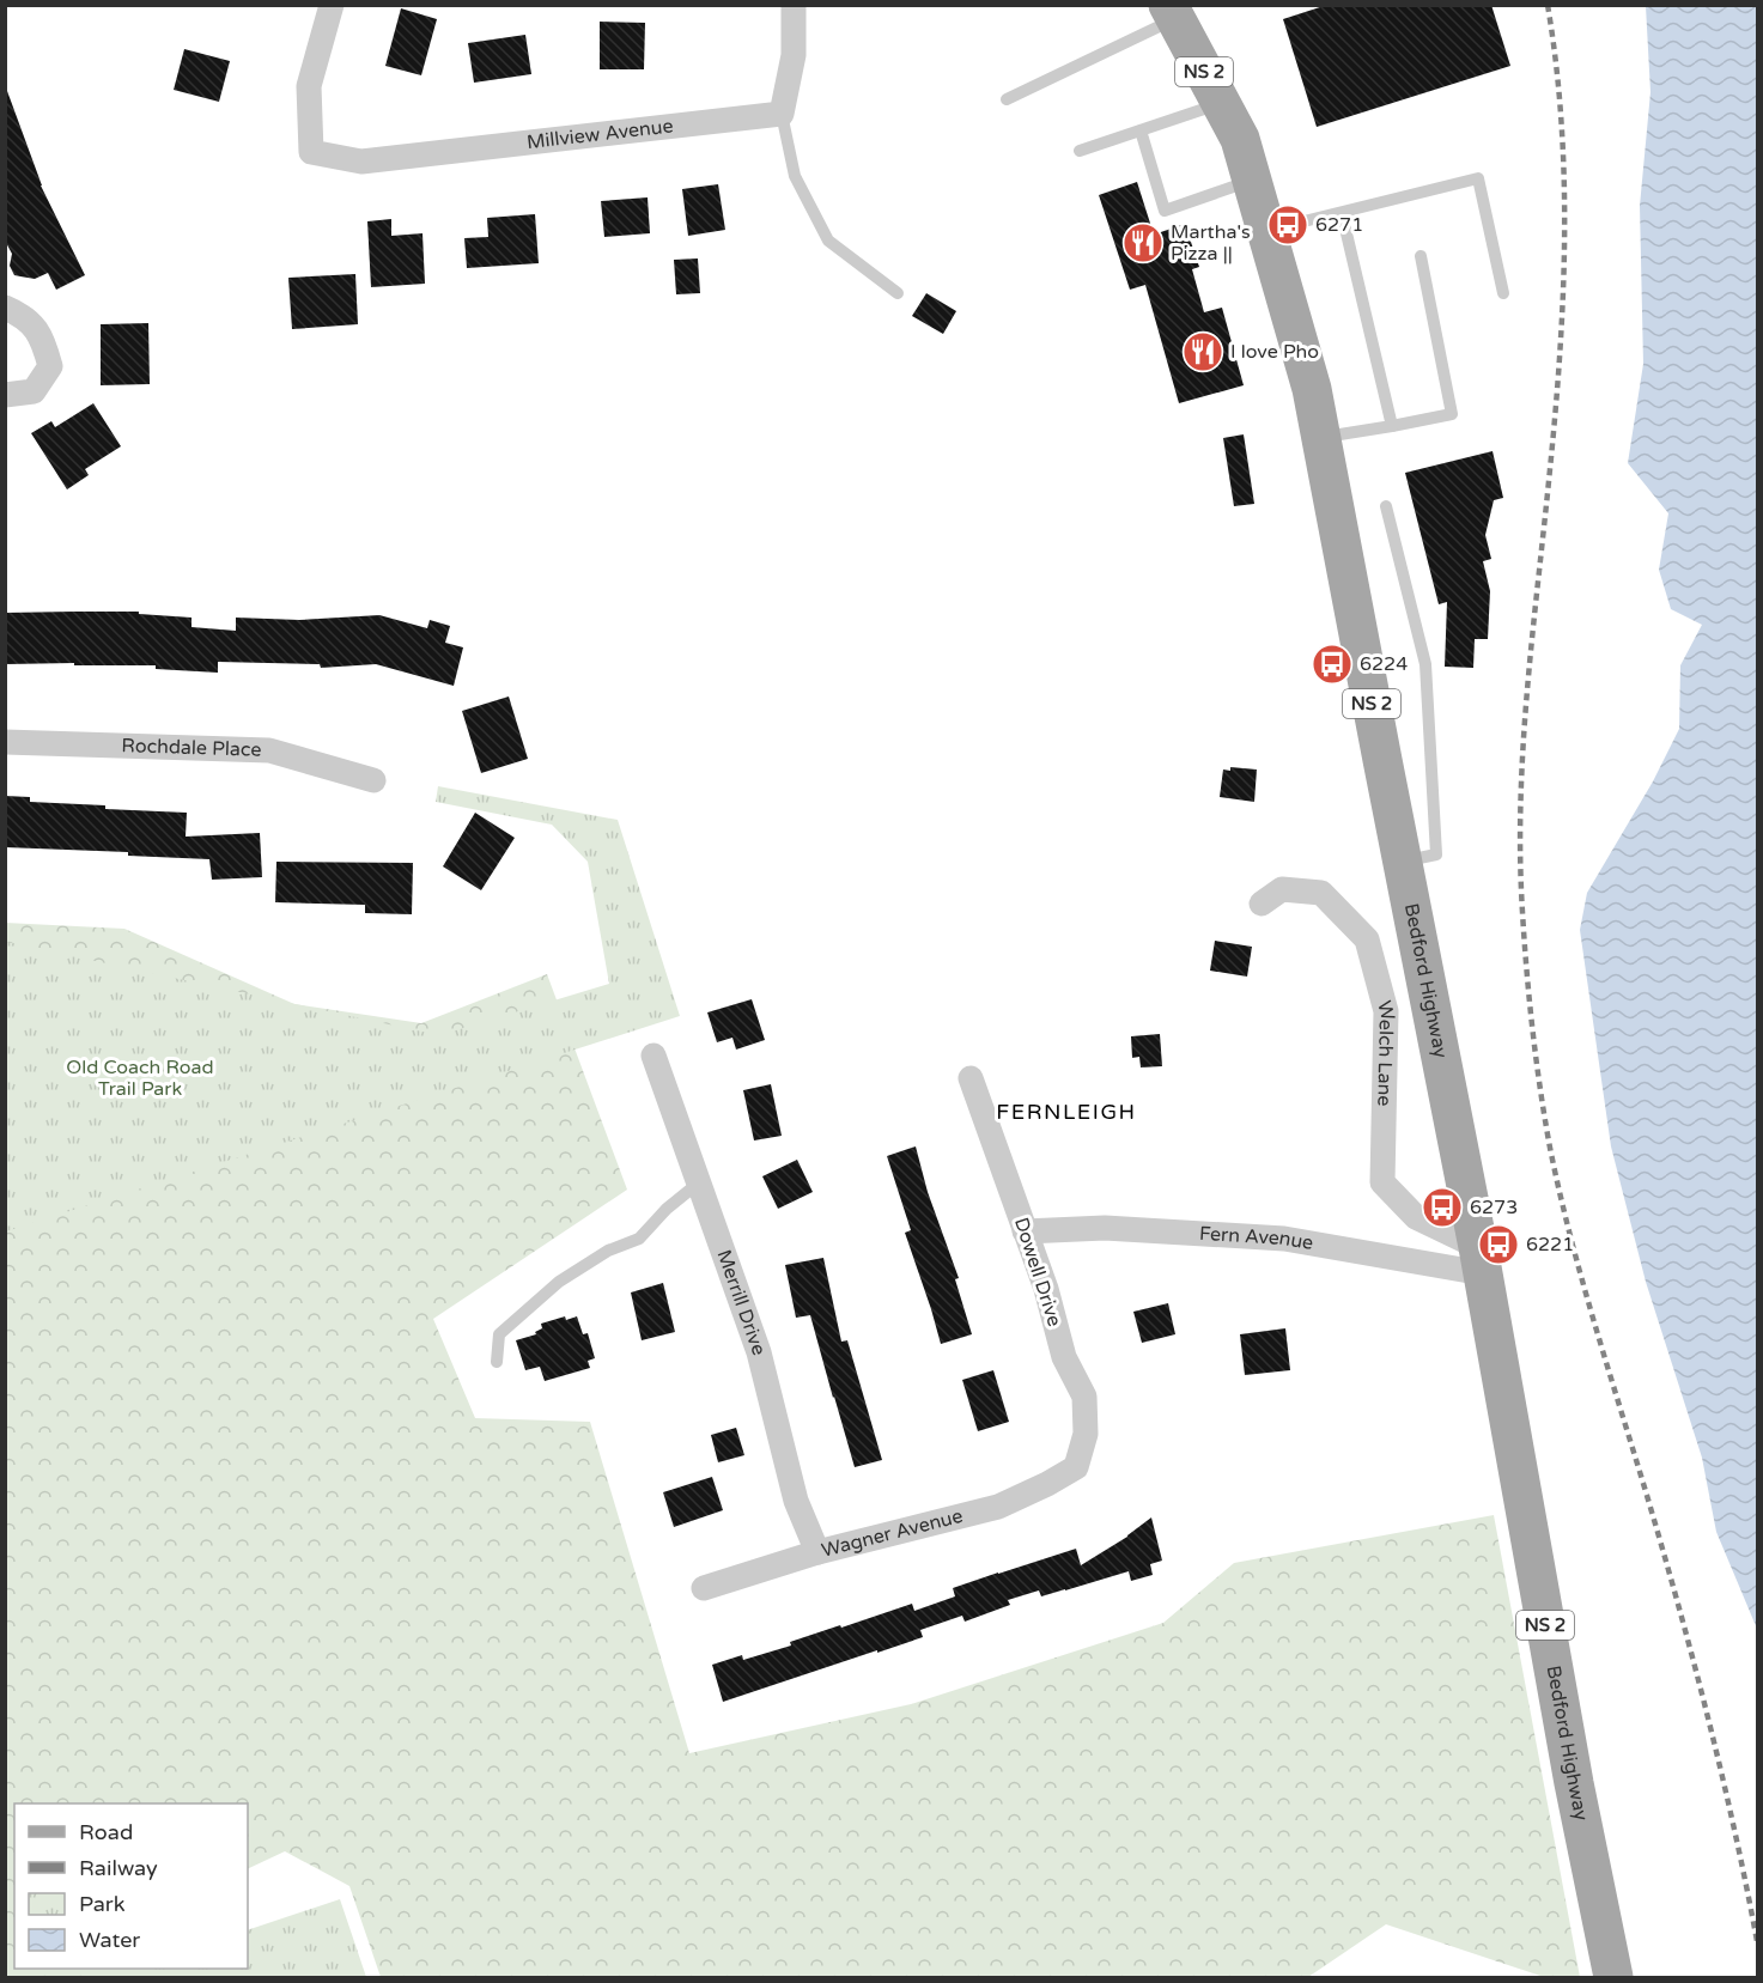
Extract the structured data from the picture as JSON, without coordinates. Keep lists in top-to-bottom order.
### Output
{
  "streets": {
    "main road": ["NS 2", "Bedford Highway"],
    "street": [
      "Millview Avenue",
      "Rochdale Place",
      "Welch Lane",
      "Fern Avenue",
      "Dowell Drive",
      "Merrill Drive",
      "Wagner Avenue"
    ]
  },
  "crossings": [
    ["Bedford Highway", "Welch Lane"],
    ["Bedford Highway", "Fern Avenue"],
    ["Welch Lane", "Fern Avenue"],
    ["Fern Avenue", "Dowell Drive"],
    ["Dowell Drive", "Wagner Avenue"],
    ["Merrill Drive", "Wagner Avenue"]
  ],
  "districts": ["FERNLEIGH"],
  "parks": ["Old Coach Road Trail Park"],
  "places": {
    "bus stop": [
      "6271",
      "6224",
      "6273",
      "6221"
    ],
    "restaurant": ["Martha's Pizza ||", "I love Pho"]
  },
  "legend": [
    "Road",
    "Railway",
    "Park",
    "Water"
  ]
}
